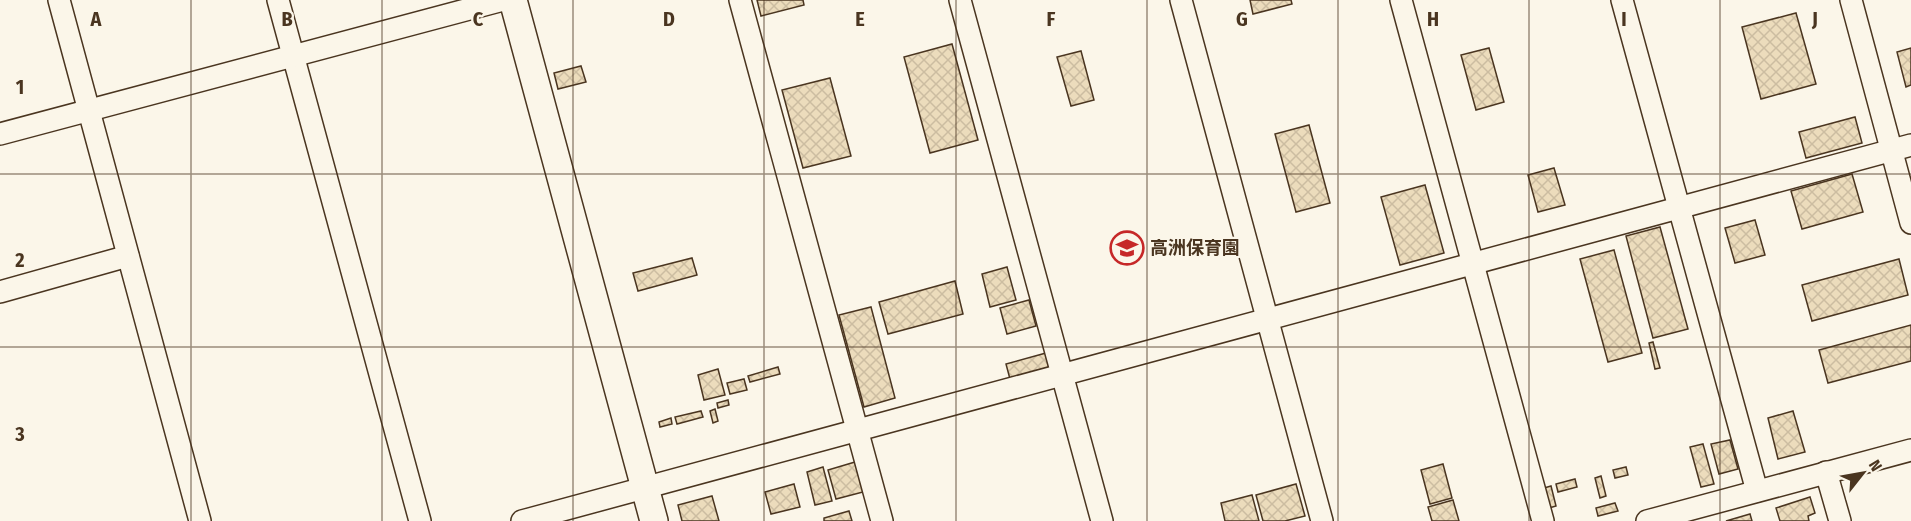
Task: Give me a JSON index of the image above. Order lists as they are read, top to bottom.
{
  "places": {
    "school or university": ["高洲保育園"]
  },
  "north": "top right",
  "grid": {
    "columns": [
      "A",
      "B",
      "C",
      "D",
      "E",
      "F",
      "G",
      "H",
      "I",
      "J"
    ],
    "rows": ["1", "2", "3"]
  }
}
